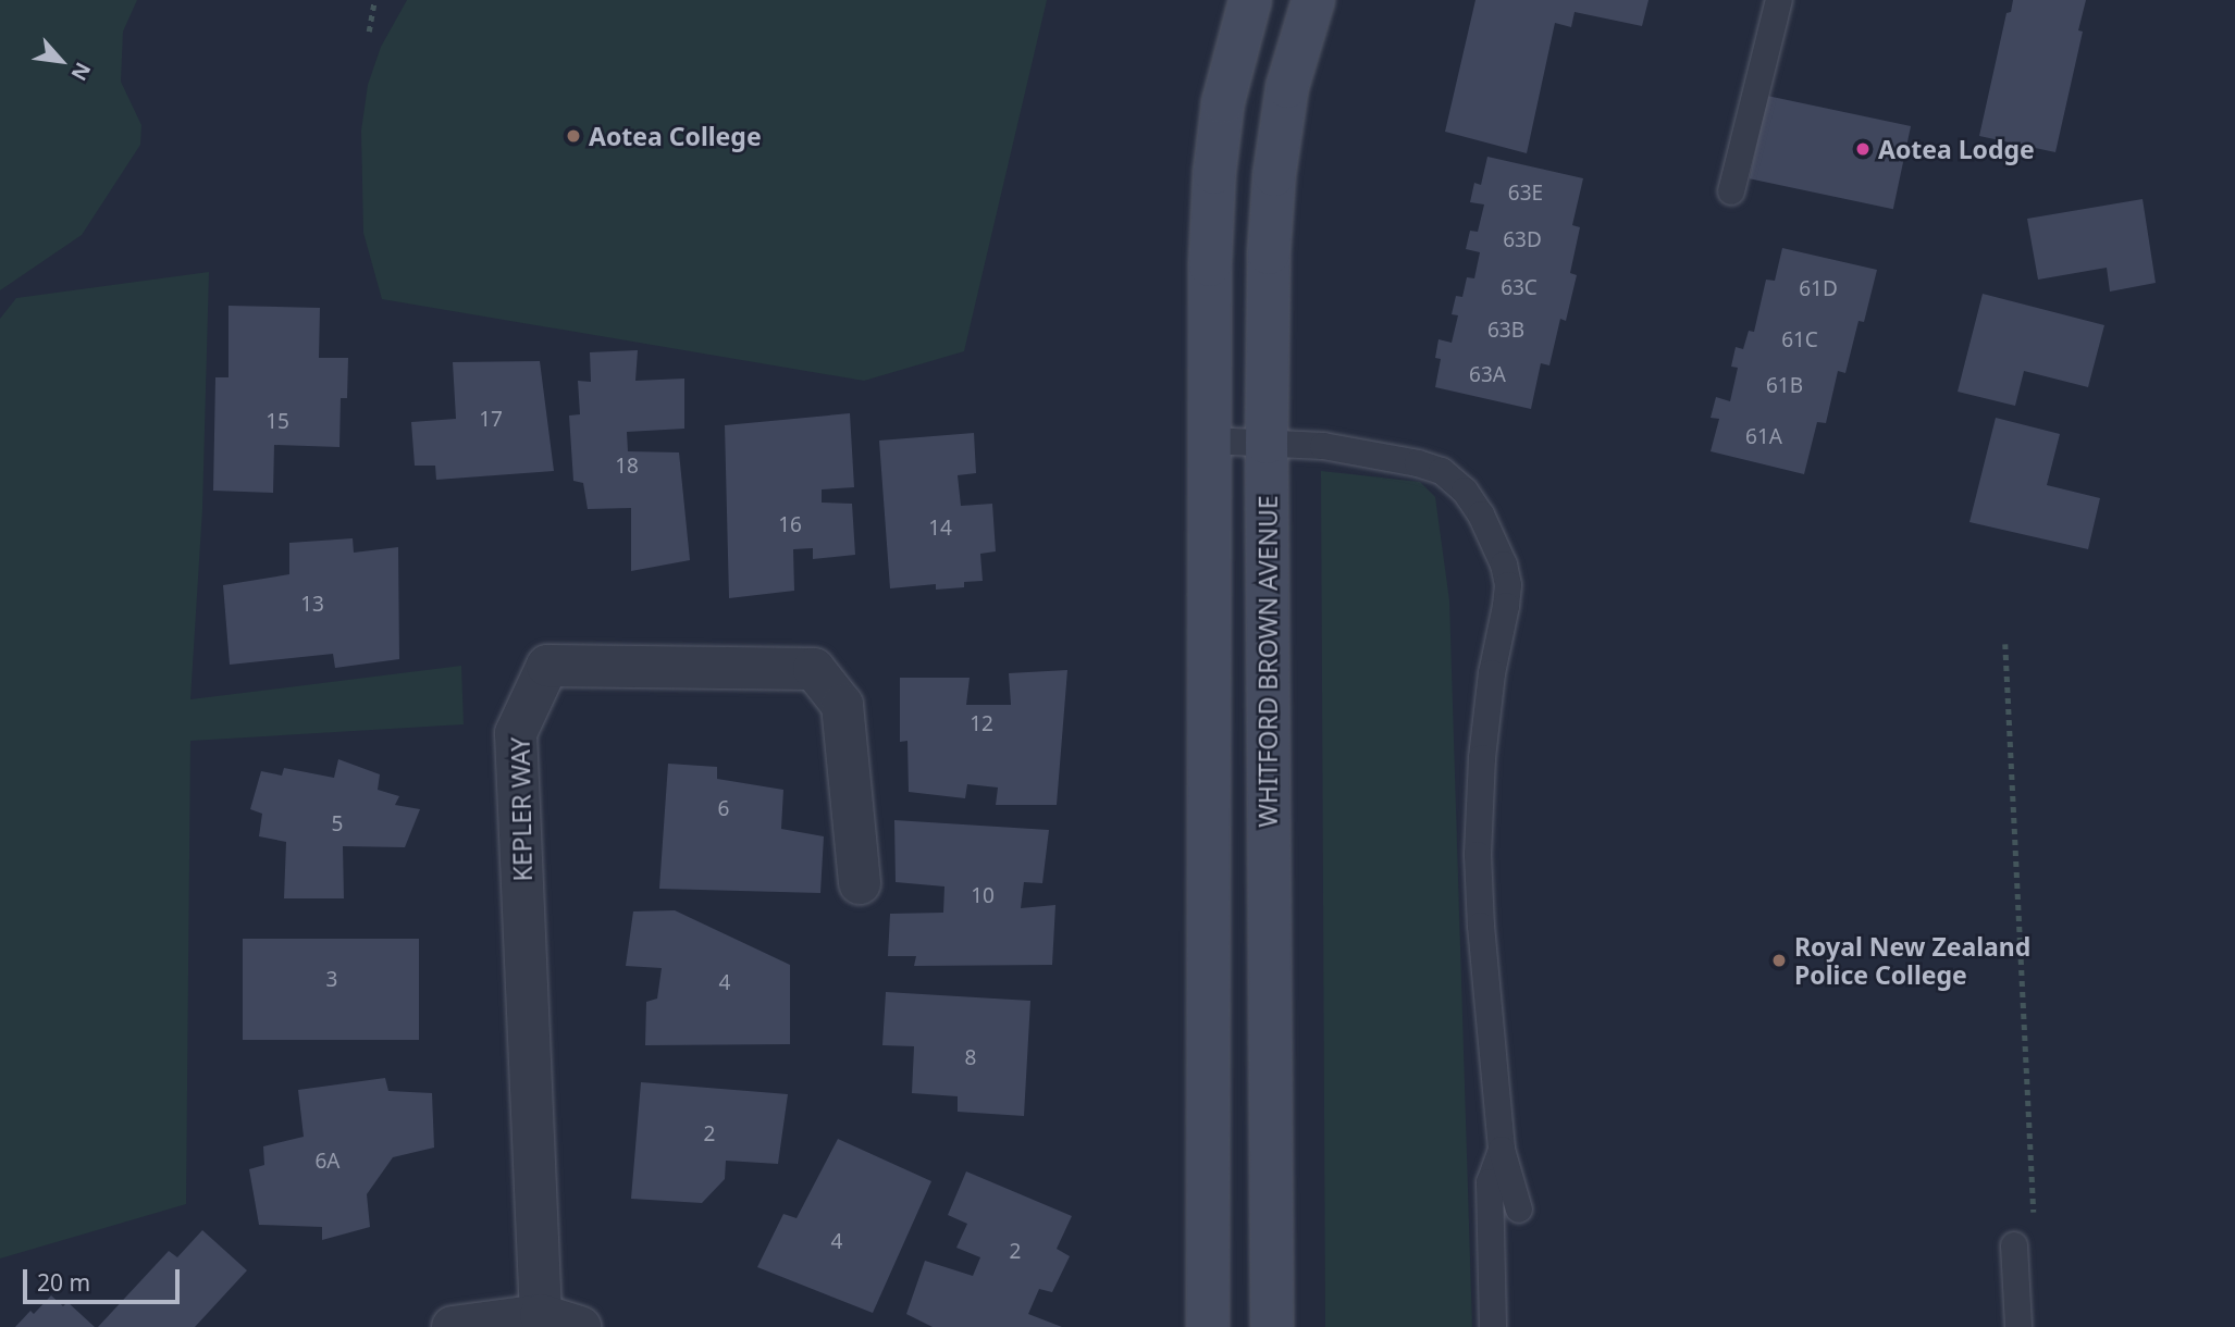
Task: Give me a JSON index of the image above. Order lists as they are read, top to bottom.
{
  "streets": {
    "main road": ["WHITFORD BROWN AVENUE"],
    "street": ["KEPLER WAY"]
  },
  "places": ["Aotea College", "Aotea Lodge", "Royal New Zealand Police College"],
  "house_numbers": [
    "63E",
    "63D",
    "63C",
    "61D",
    "63B",
    "61C",
    "63A",
    "61B",
    "17",
    "15",
    "61A",
    "18",
    "16",
    "14",
    "13",
    "12",
    "6",
    "5",
    "10",
    "3",
    "4",
    "8",
    "2",
    "6A",
    "4",
    "2"
  ],
  "scale_bar": "20 m",
  "north": "bottom right"
}
